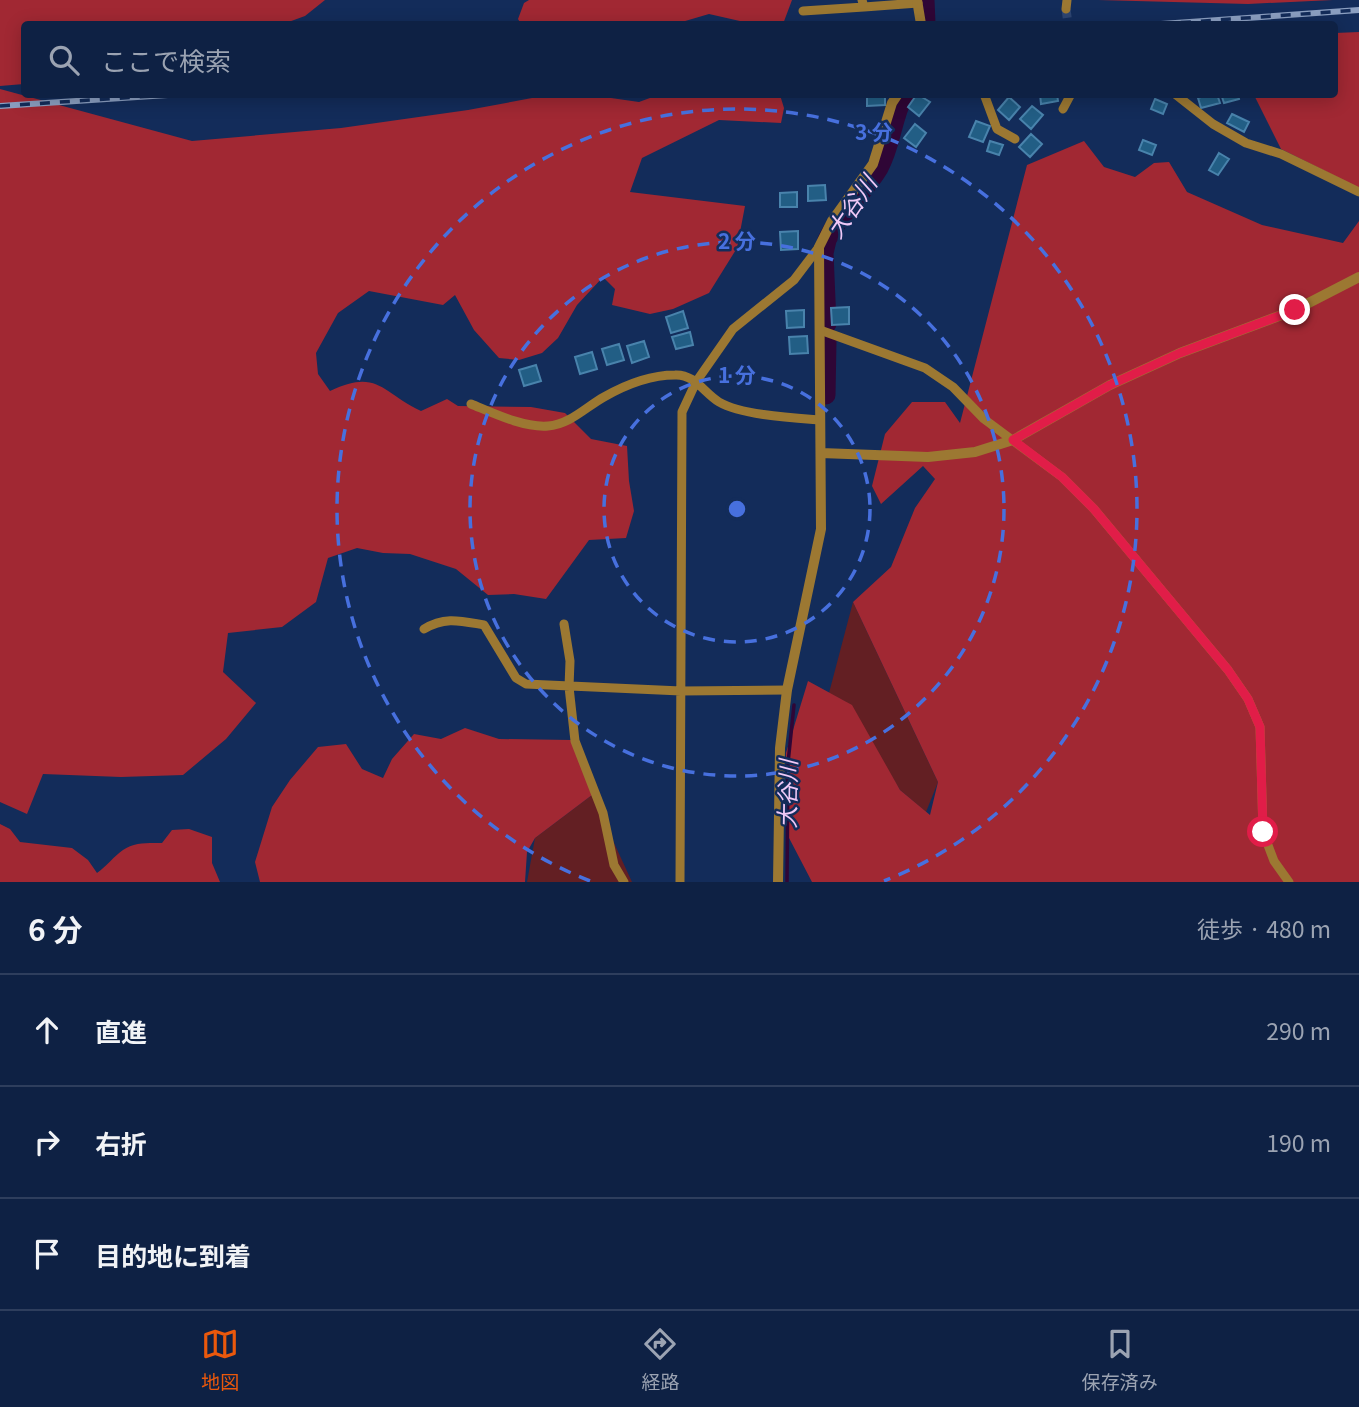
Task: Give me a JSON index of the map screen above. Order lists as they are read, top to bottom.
{
  "water": ["大谷川"],
  "page": {
    "search": "ここで検索",
    "heading": ["6 分", "徒歩 · 480 m"],
    "list": [
      ["直進", "290 m"],
      ["右折", "190 m"],
      "目的地に到着"
    ],
    "nav": ["地図", "経路", "保存済み"]
  },
  "rings": ["3 分", "2 分", "1 分"]
}
